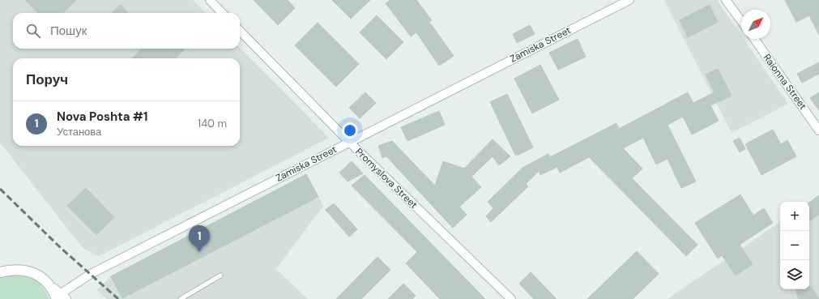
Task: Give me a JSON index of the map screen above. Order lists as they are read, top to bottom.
{
  "streets": {
    "street": ["Zamiska Street", "Raionna Street", "Promyslova Street"]
  },
  "crossings": [
    ["Zamiska Street", "Promyslova Street"]
  ],
  "north": "top right",
  "page": {
    "search": "Пошук",
    "heading": "Поруч",
    "list": [
      {
        "mark": "1",
        "name": "Nova Poshta #1",
        "note": "Установа",
        "value": "140 m"
      }
    ],
    "map_buttons": ["+", "−"],
    "pins": "1"
  }
}
